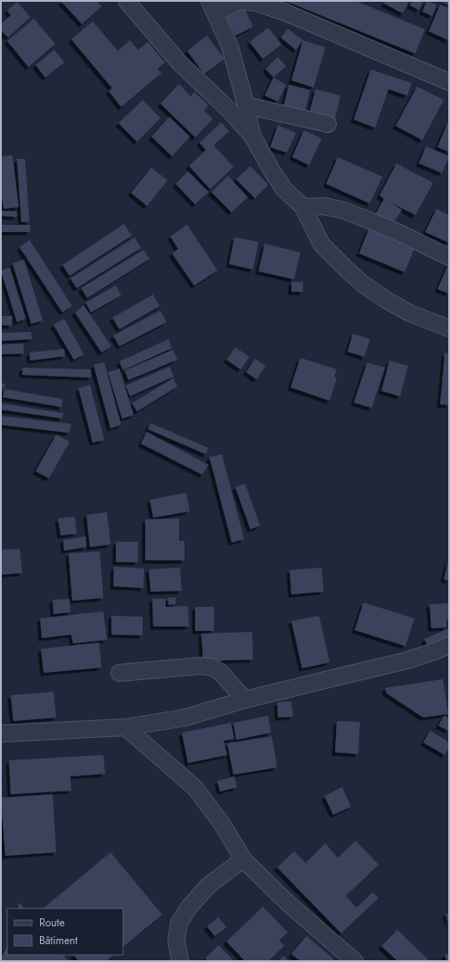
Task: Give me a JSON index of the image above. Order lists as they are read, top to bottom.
{
  "legend": ["Route", "Bâtiment"]
}
